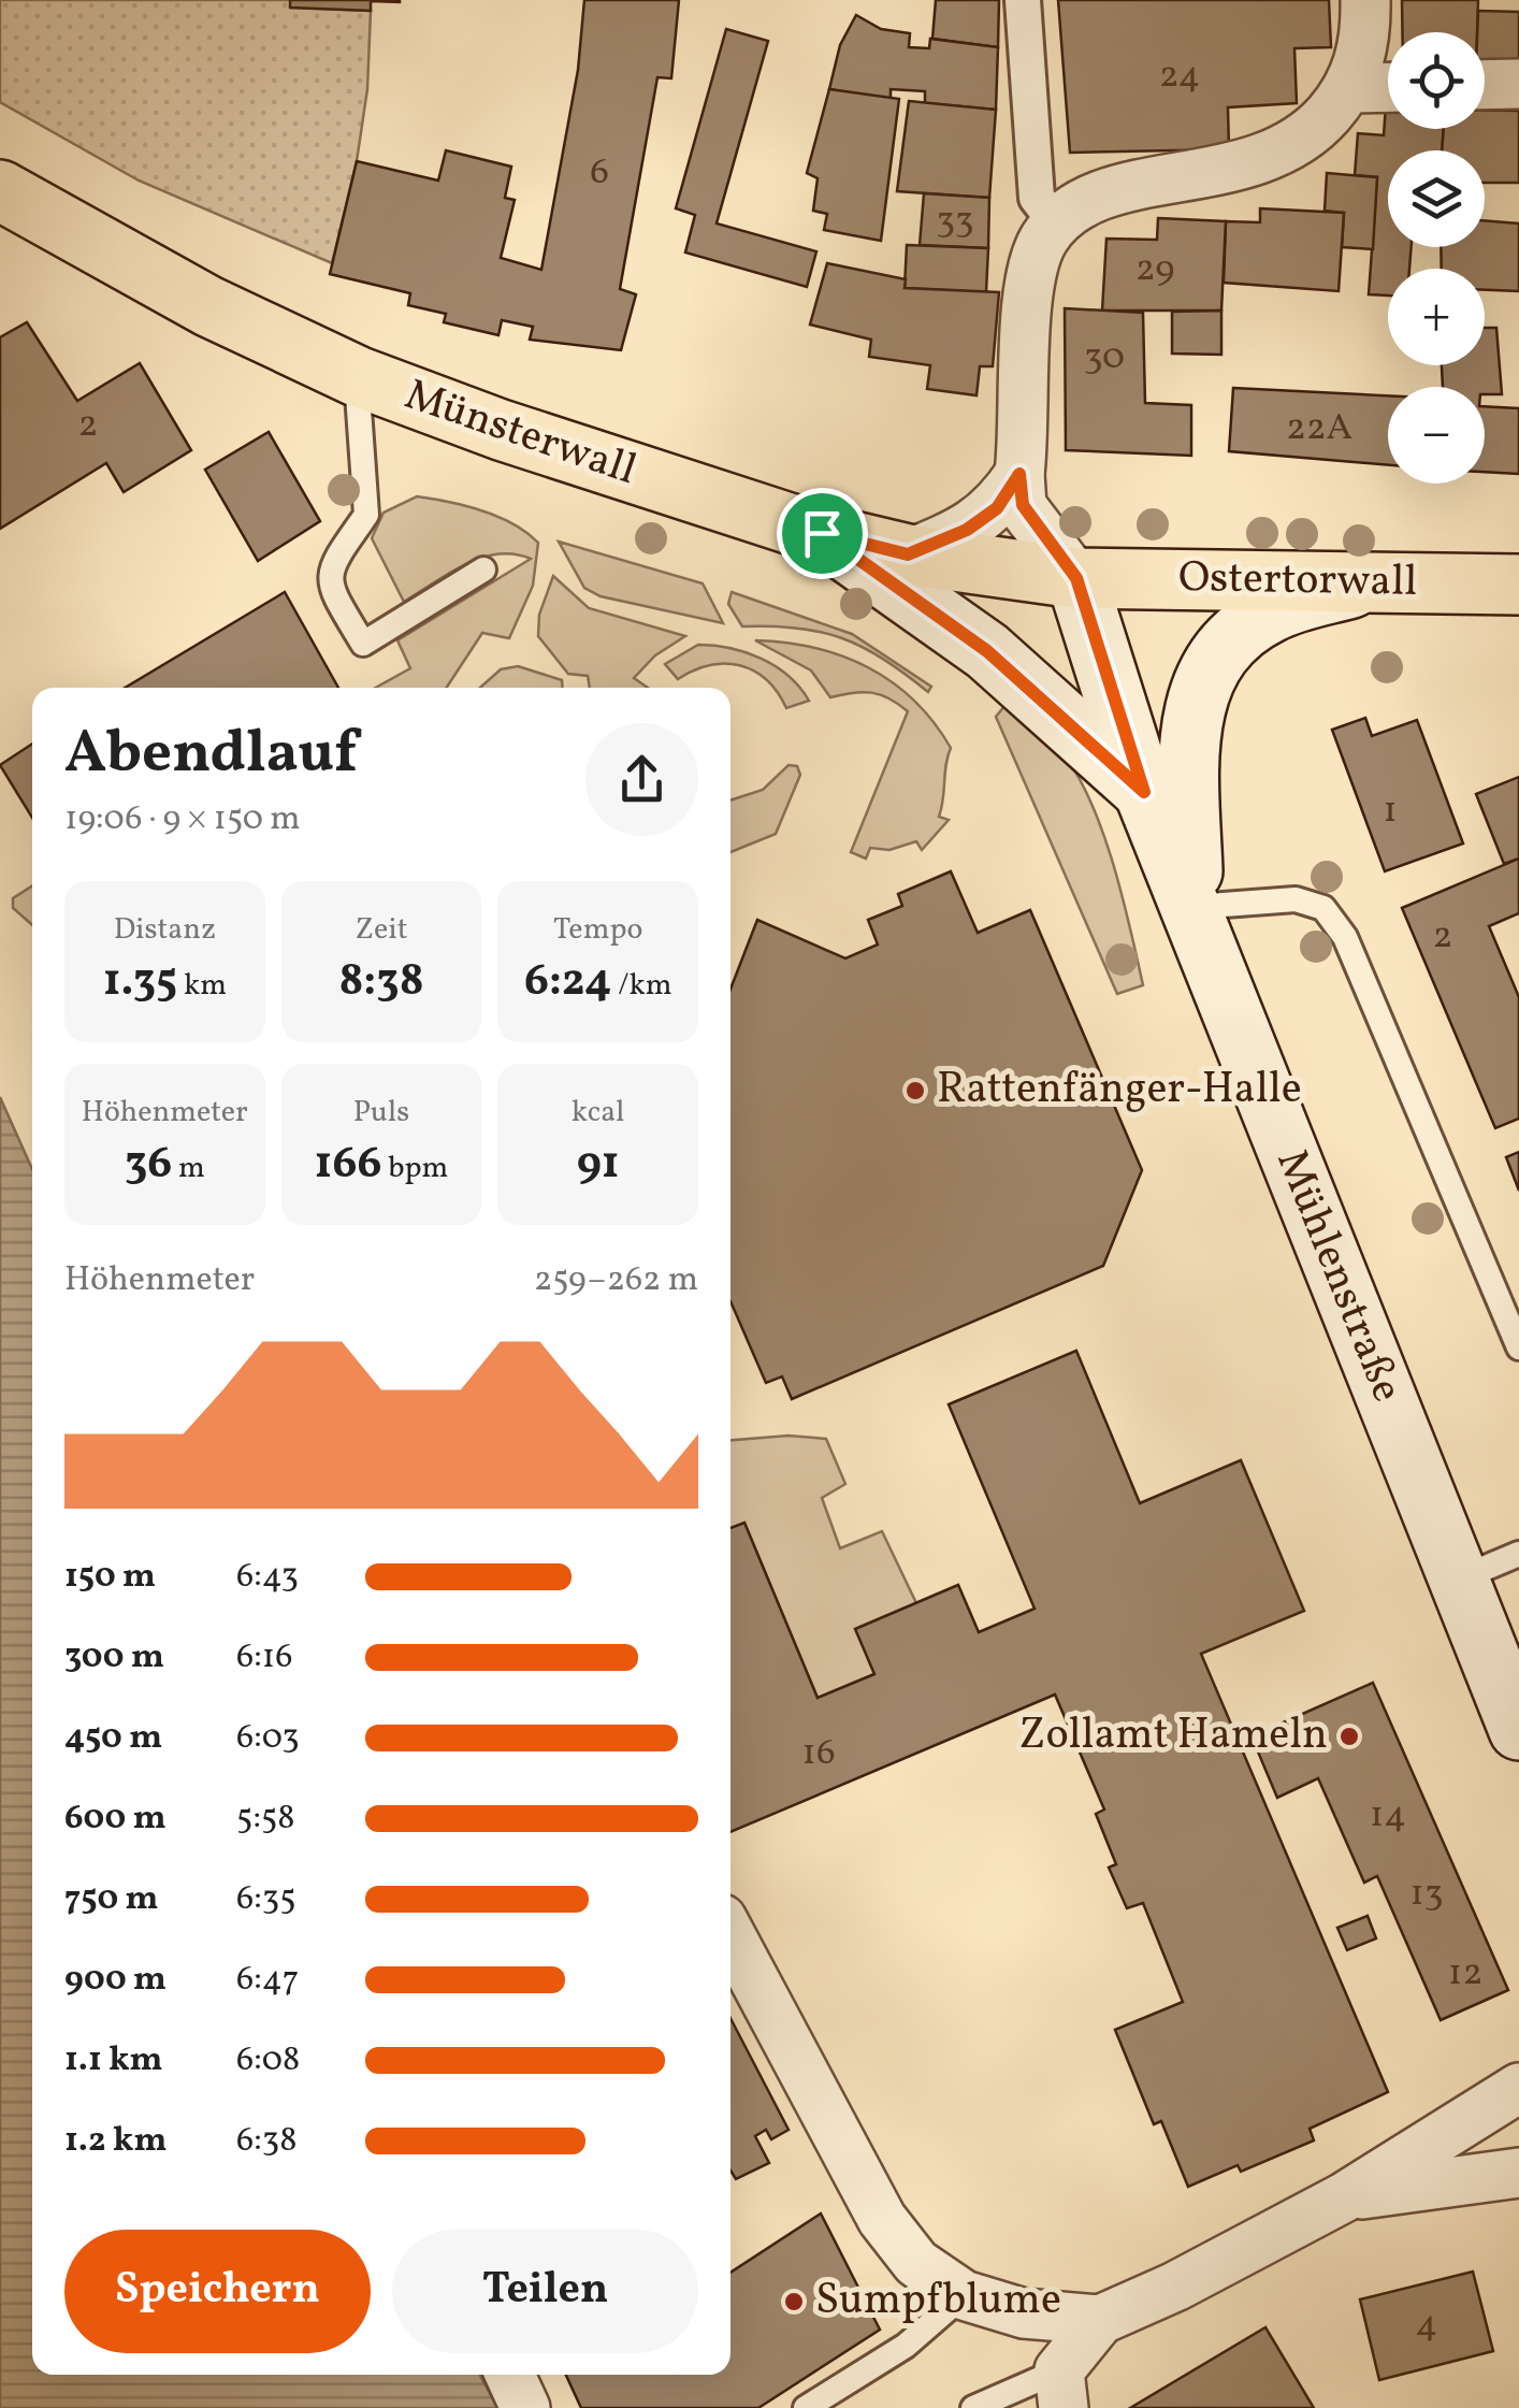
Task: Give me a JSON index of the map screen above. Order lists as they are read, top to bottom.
{
  "streets": {
    "main road": ["Münsterwall", "Ostertorwall", "Mühlenstraße"]
  },
  "crossings": [
    ["Münsterwall", "Ostertorwall"],
    ["Münsterwall", "Mühlenstraße"],
    ["Ostertorwall", "Mühlenstraße"]
  ],
  "places": ["Rattenfänger-Halle", "Zollamt Hameln", "Sumpfblume"],
  "house_numbers": [
    "24",
    "6",
    "33",
    "29",
    "30",
    "2",
    "22A",
    "1",
    "2",
    "16",
    "14",
    "13",
    "12",
    "4"
  ],
  "page": {
    "map_buttons": ["+", "−"],
    "heading": ["Abendlauf", "19:06 · 9 × 150 m"],
    "stats": [
      ["Distanz", "1.35 km"],
      ["Zeit", "8:38"],
      ["Tempo", "6:24 /km"],
      ["Höhenmeter", "36 m"],
      ["Puls", "166 bpm"],
      ["kcal", "91"]
    ],
    "chart": ["Höhenmeter", "259–262 m"],
    "list": [
      {
        "name": "150 m",
        "note": "6:43"
      },
      {
        "name": "300 m",
        "note": "6:16"
      },
      {
        "name": "450 m",
        "note": "6:03"
      },
      {
        "name": "600 m",
        "note": "5:58"
      },
      {
        "name": "750 m",
        "note": "6:35"
      },
      {
        "name": "900 m",
        "note": "6:47"
      },
      {
        "name": "1.1 km",
        "note": "6:08"
      },
      {
        "name": "1.2 km",
        "note": "6:38"
      }
    ],
    "buttons": ["Speichern", "Teilen"]
  }
}
